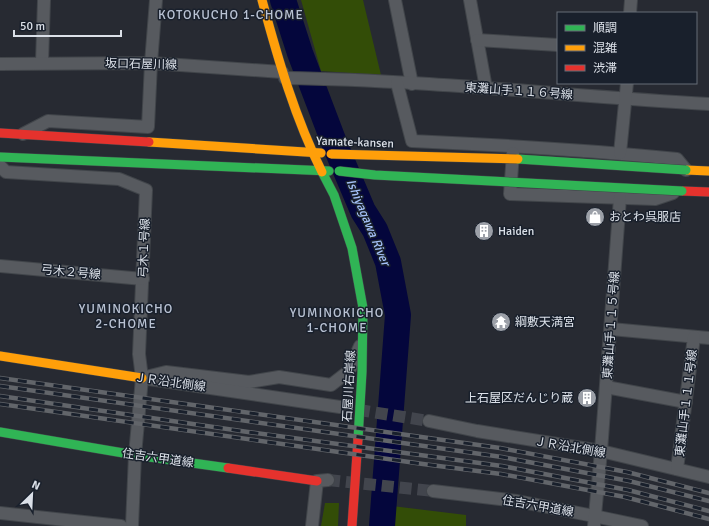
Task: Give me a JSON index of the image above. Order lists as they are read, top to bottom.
{
  "streets": {
    "street": [
      "坂口石屋川線",
      "東灘山手１１６号線",
      "Yamate-kansen",
      "弓木１号線",
      "弓木２号線",
      "東灘山手１１５号線",
      "ＪＲ沿北側線",
      "石屋川右岸線",
      "東灘山手１１１号線",
      "住吉六甲道線"
    ]
  },
  "crossings": [
    ["坂口石屋川線", "東灘山手１１６号線"],
    ["坂口石屋川線", "石屋川右岸線"],
    ["Yamate-kansen", "石屋川右岸線"],
    ["弓木１号線", "弓木２号線"],
    ["弓木１号線", "ＪＲ沿北側線"],
    ["弓木１号線", "住吉六甲道線"],
    ["東灘山手１１５号線", "ＪＲ沿北側線"],
    ["東灘山手１１５号線", "住吉六甲道線"],
    ["ＪＲ沿北側線", "東灘山手１１１号線"]
  ],
  "districts": ["KOTOKUCHO 1-CHOME", "YUMINOKICHO 2-CHOME", "YUMINOKICHO 1-CHOME"],
  "water": ["Ishiyagawa River"],
  "places": {
    "shop": ["おとわ呉服店"],
    "building": ["Haiden", "上石屋区だんじり蔵"],
    "temple": ["綱敷天満宮"]
  },
  "legend": ["順調", "混雑", "渋滞"],
  "scale_bar": "50 m",
  "north": "top right"
}
